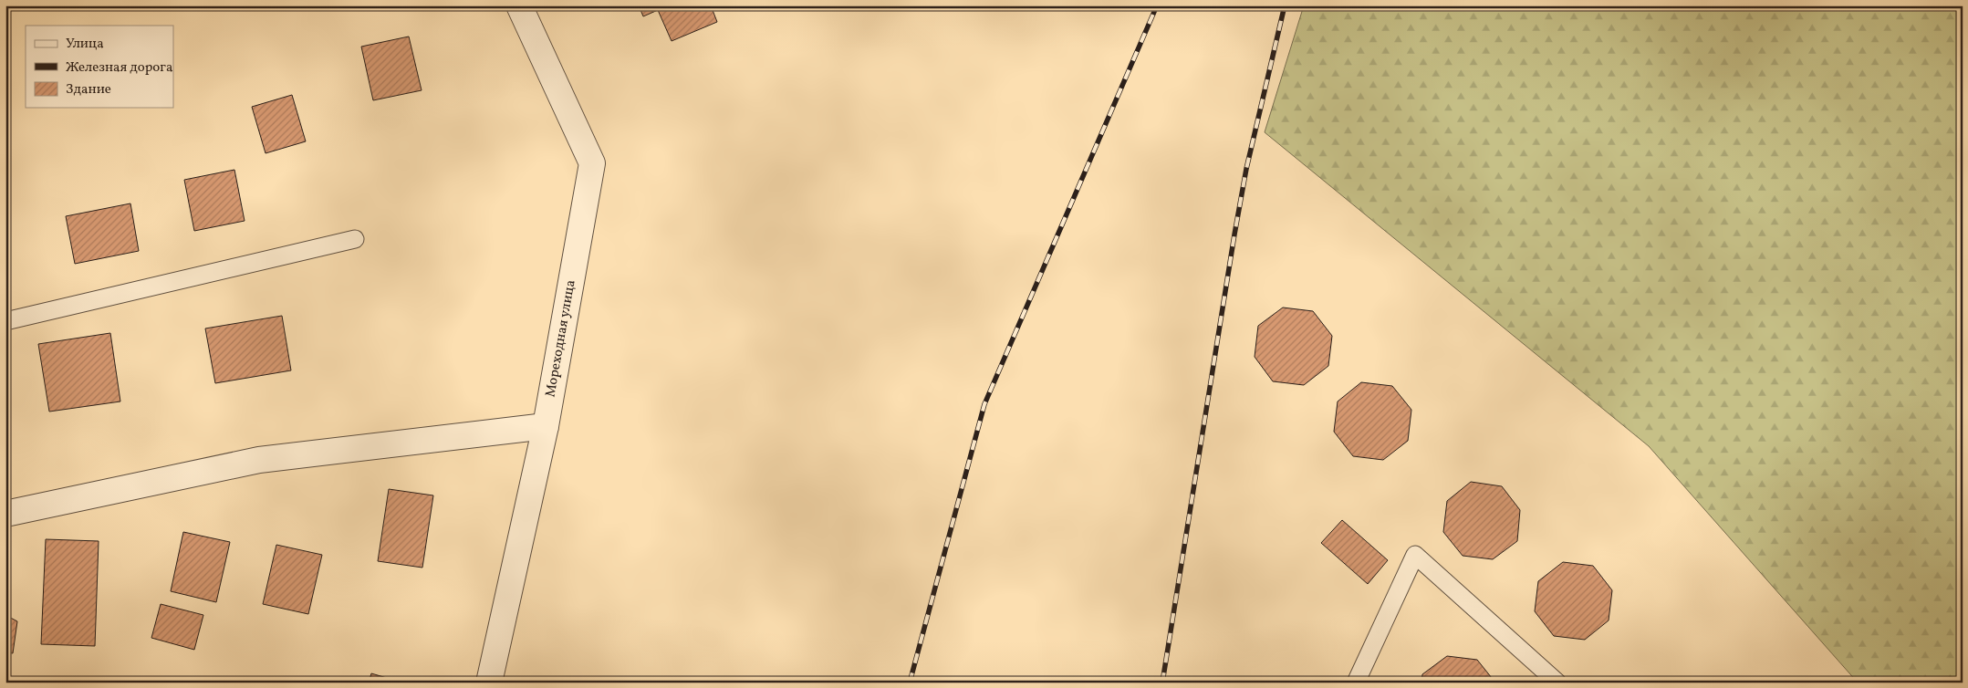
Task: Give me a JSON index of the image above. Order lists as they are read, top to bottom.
{
  "streets": {
    "street": ["Мореходная улица"]
  },
  "legend": ["Улица", "Железная дорога", "Здание"]
}
